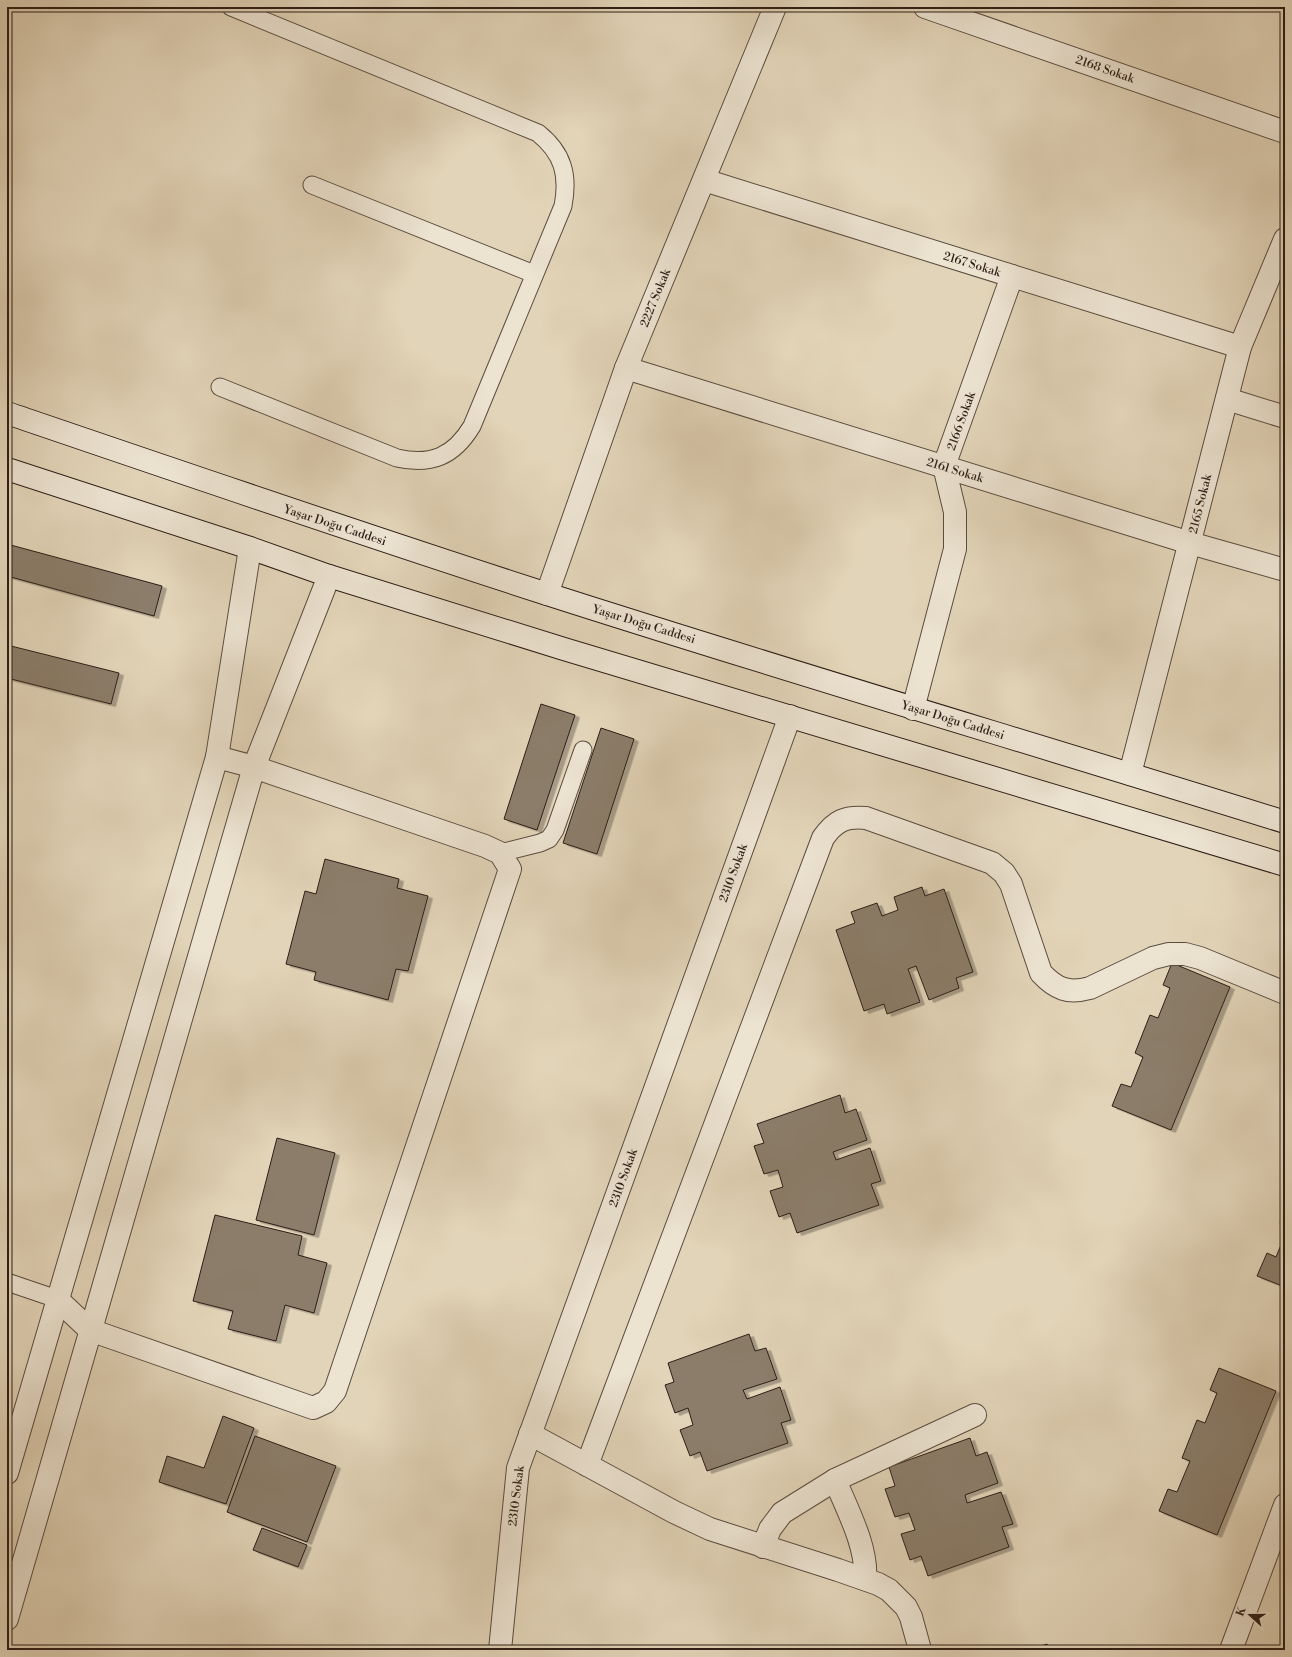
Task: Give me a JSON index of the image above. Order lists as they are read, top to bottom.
{
  "streets": {
    "street": [
      "2168 Sokak",
      "2167 Sokak",
      "2227 Sokak",
      "2166 Sokak",
      "2161 Sokak",
      "2165 Sokak",
      "Yaşar Doğu Caddesi",
      "2310 Sokak"
    ]
  },
  "crossings": [
    ["2167 Sokak", "2227 Sokak"],
    ["2167 Sokak", "2166 Sokak"],
    ["2167 Sokak", "2165 Sokak"],
    ["2227 Sokak", "2161 Sokak"],
    ["2227 Sokak", "Yaşar Doğu Caddesi"],
    ["2166 Sokak", "2161 Sokak"],
    ["2166 Sokak", "Yaşar Doğu Caddesi"],
    ["2161 Sokak", "2165 Sokak"],
    ["2165 Sokak", "Yaşar Doğu Caddesi"]
  ],
  "north": "left"
}
